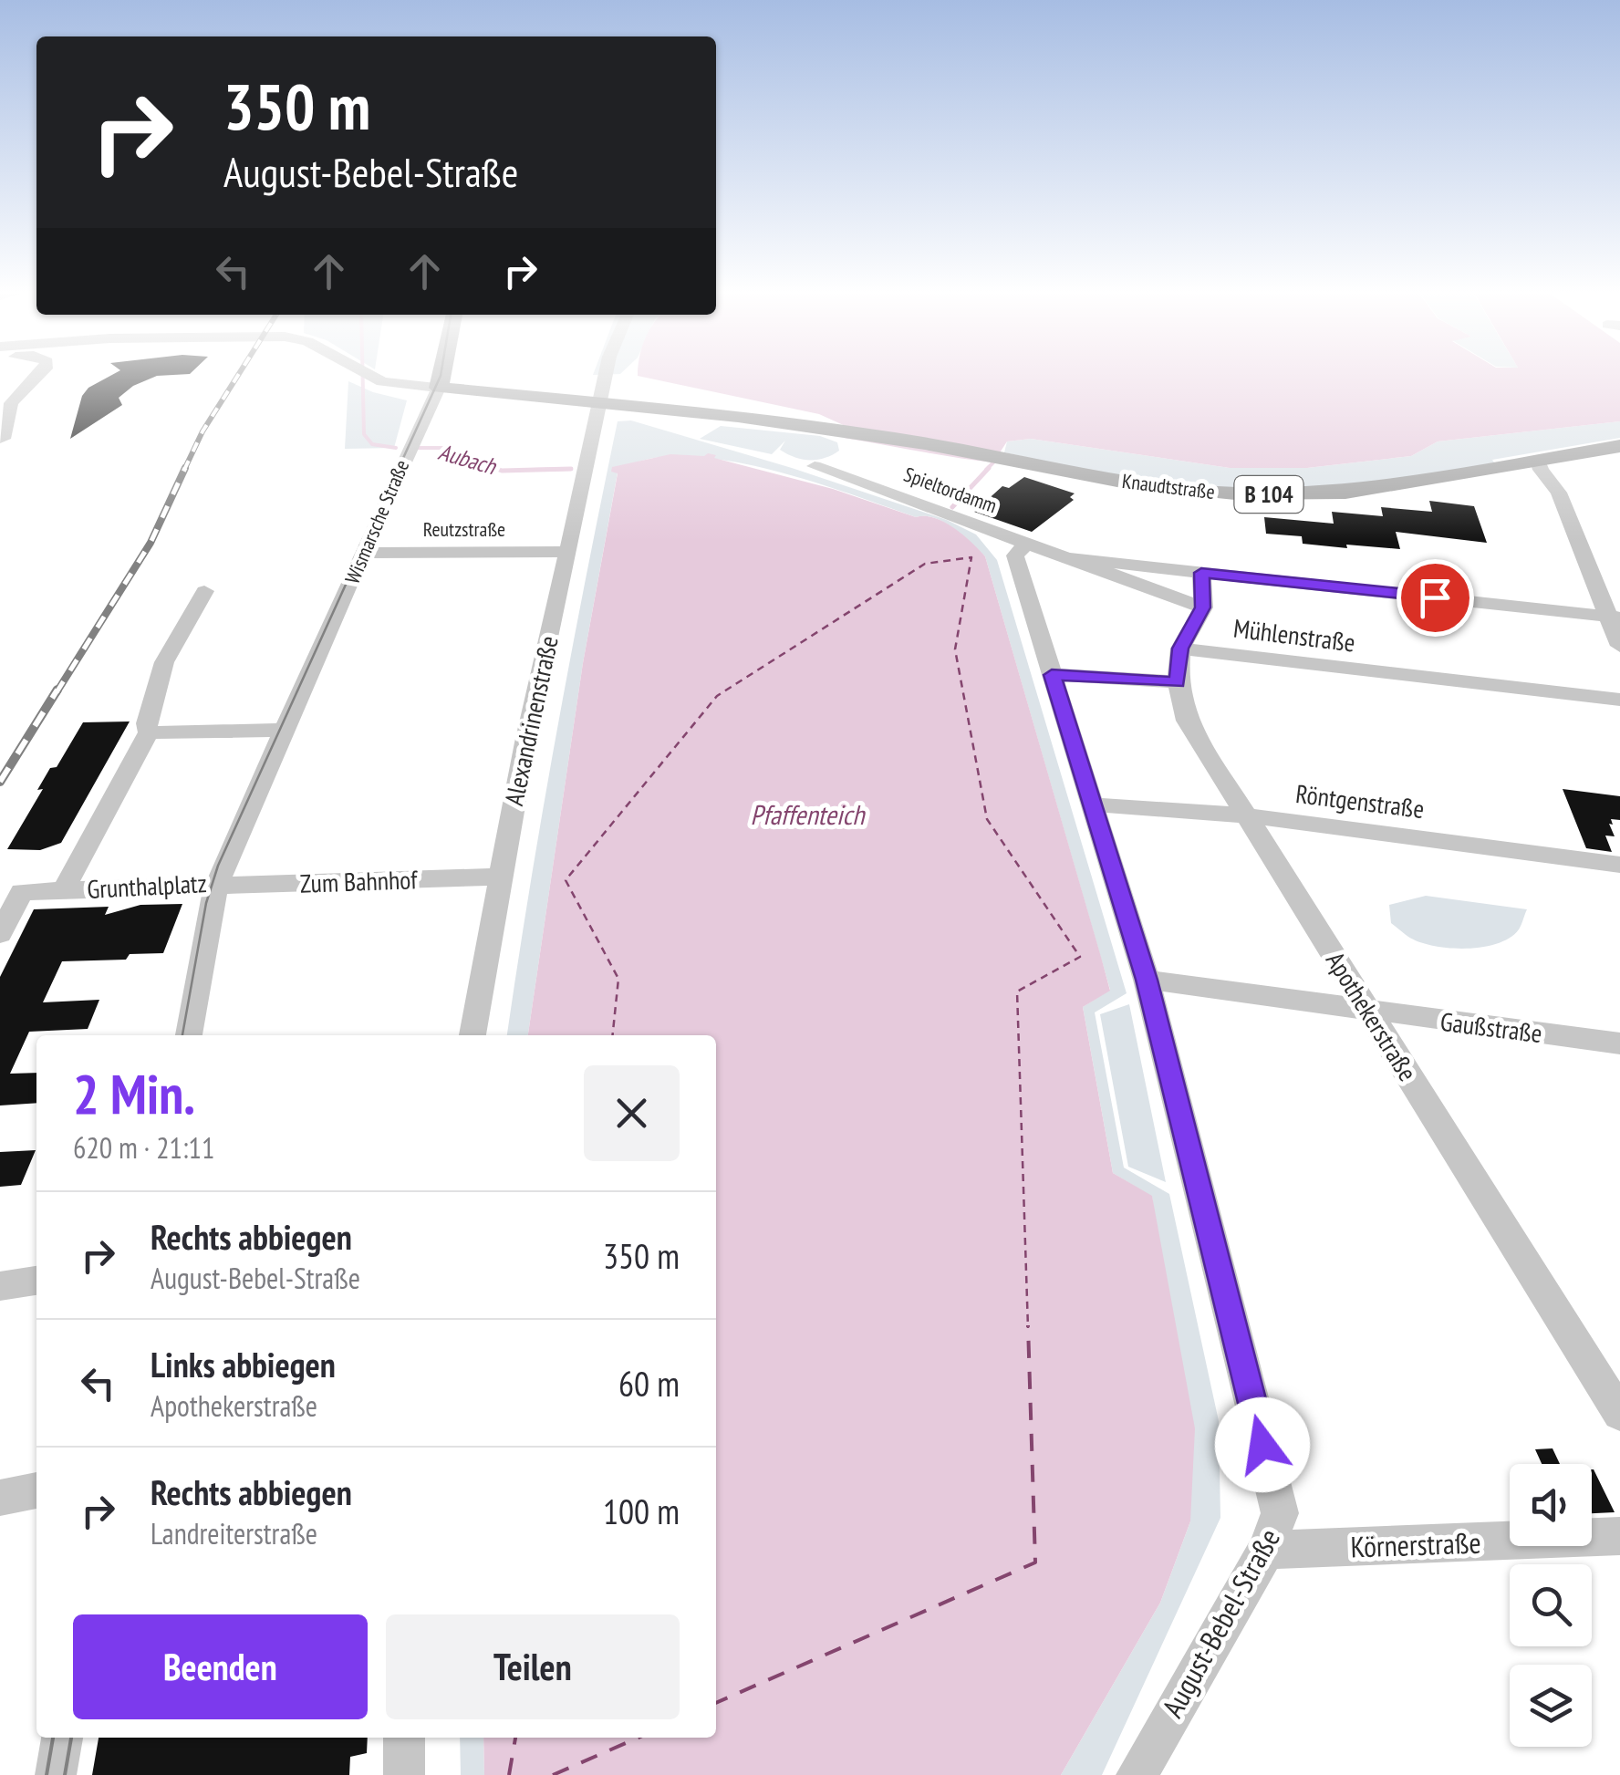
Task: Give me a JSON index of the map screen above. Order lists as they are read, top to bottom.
{
  "streets": {
    "main road": ["Knaudtstraße", "B 104", "Wismarsche Straße"],
    "street": [
      "Spieltordamm",
      "Reutzstraße",
      "Mühlenstraße",
      "Alexandrinenstraße",
      "Röntgenstraße",
      "Zum Bahnhof",
      "Grunthalplatz",
      "Apothekerstraße",
      "Gaußstraße",
      "Körnerstraße",
      "August-Bebel-Straße"
    ]
  },
  "crossings": [
    ["Knaudtstraße", "B 104"],
    ["Knaudtstraße", "Alexandrinenstraße"],
    ["Spieltordamm", "August-Bebel-Straße"],
    ["B 104", "Wismarsche Straße"],
    ["B 104", "Alexandrinenstraße"],
    ["Wismarsche Straße", "Reutzstraße"],
    ["Wismarsche Straße", "Grunthalplatz"],
    ["Reutzstraße", "Alexandrinenstraße"],
    ["Mühlenstraße", "Apothekerstraße"],
    ["Alexandrinenstraße", "Zum Bahnhof"],
    ["Röntgenstraße", "Apothekerstraße"],
    ["Röntgenstraße", "August-Bebel-Straße"],
    ["Zum Bahnhof", "Grunthalplatz"],
    ["Apothekerstraße", "Gaußstraße"],
    ["Gaußstraße", "August-Bebel-Straße"],
    ["Körnerstraße", "August-Bebel-Straße"]
  ],
  "water": ["Aubach", "Pfaffenteich"],
  "page": {
    "turn": ["350 m", "August-Bebel-Straße"],
    "heading": ["2 Min.", "620 m · 21:11"],
    "list": [
      {
        "name": "Rechts abbiegen",
        "note": "August-Bebel-Straße",
        "value": "350 m"
      },
      {
        "name": "Links abbiegen",
        "note": "Apothekerstraße",
        "value": "60 m"
      },
      {
        "name": "Rechts abbiegen",
        "note": "Landreiterstraße",
        "value": "100 m"
      }
    ],
    "buttons": ["Beenden", "Teilen"]
  }
}
